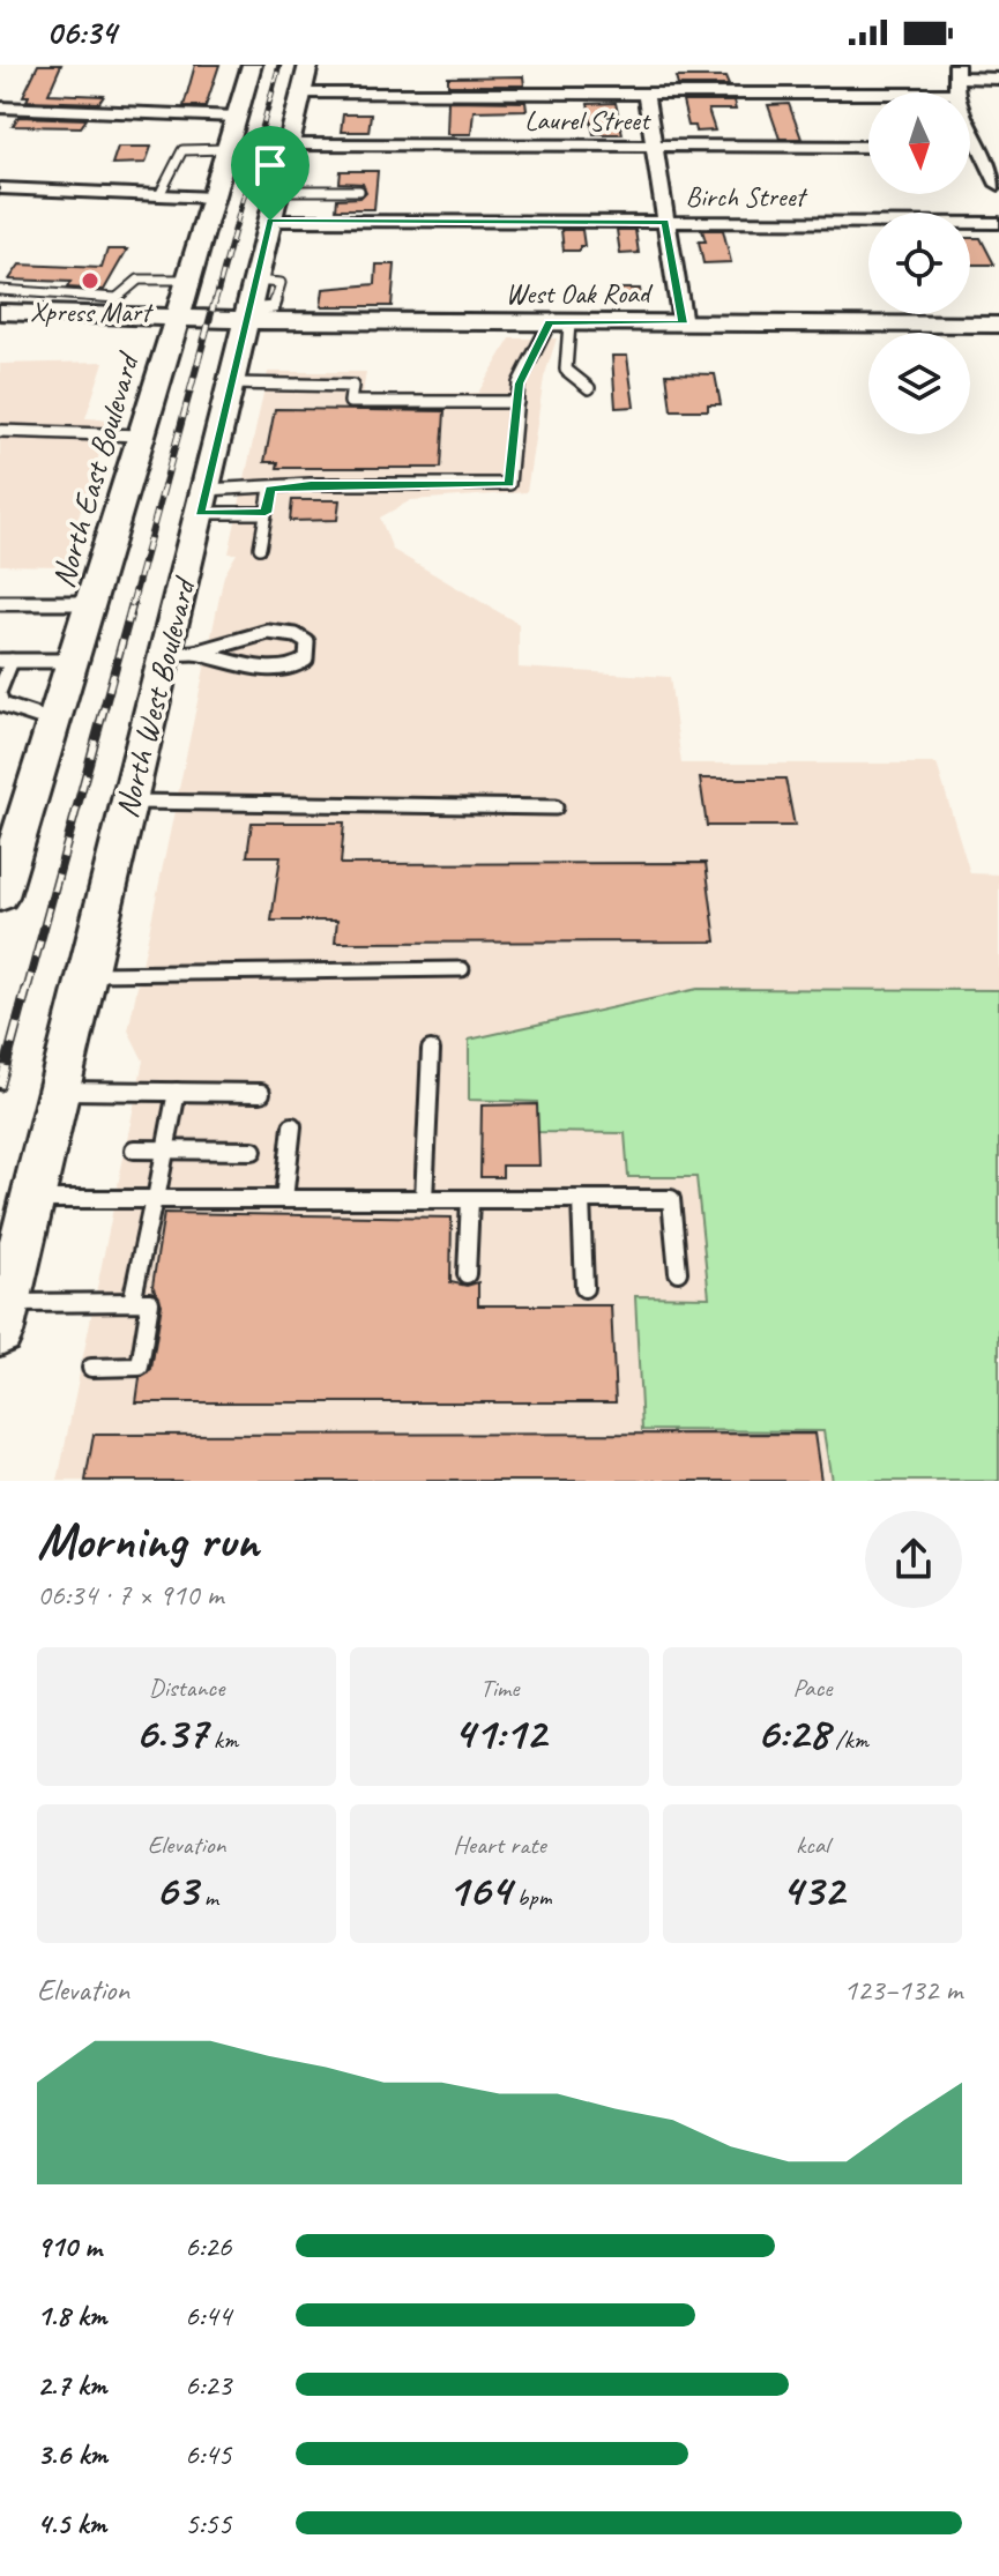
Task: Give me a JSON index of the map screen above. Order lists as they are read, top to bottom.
{
  "streets": {
    "main road": ["West Oak Road", "North East Boulevard", "North West Boulevard"],
    "street": ["Laurel Street", "Birch Street"]
  },
  "crossings": [
    ["Laurel Street", "North West Boulevard"],
    ["Birch Street", "North West Boulevard"],
    ["West Oak Road", "North East Boulevard"],
    ["West Oak Road", "North West Boulevard"]
  ],
  "places": ["Xpress Mart"],
  "north": "bottom",
  "page": {
    "status": "06:34",
    "heading": ["Morning run", "06:34 · 7 × 910 m"],
    "stats": [
      ["Distance", "6.37 km"],
      ["Time", "41:12"],
      ["Pace", "6:28 /km"],
      ["Elevation", "63 m"],
      ["Heart rate", "164 bpm"],
      ["kcal", "432"]
    ],
    "chart": ["Elevation", "123–132 m"],
    "list": [
      {
        "name": "910 m",
        "note": "6:26"
      },
      {
        "name": "1.8 km",
        "note": "6:44"
      },
      {
        "name": "2.7 km",
        "note": "6:23"
      },
      {
        "name": "3.6 km",
        "note": "6:45"
      },
      {
        "name": "4.5 km",
        "note": "5:55"
      }
    ]
  }
}
